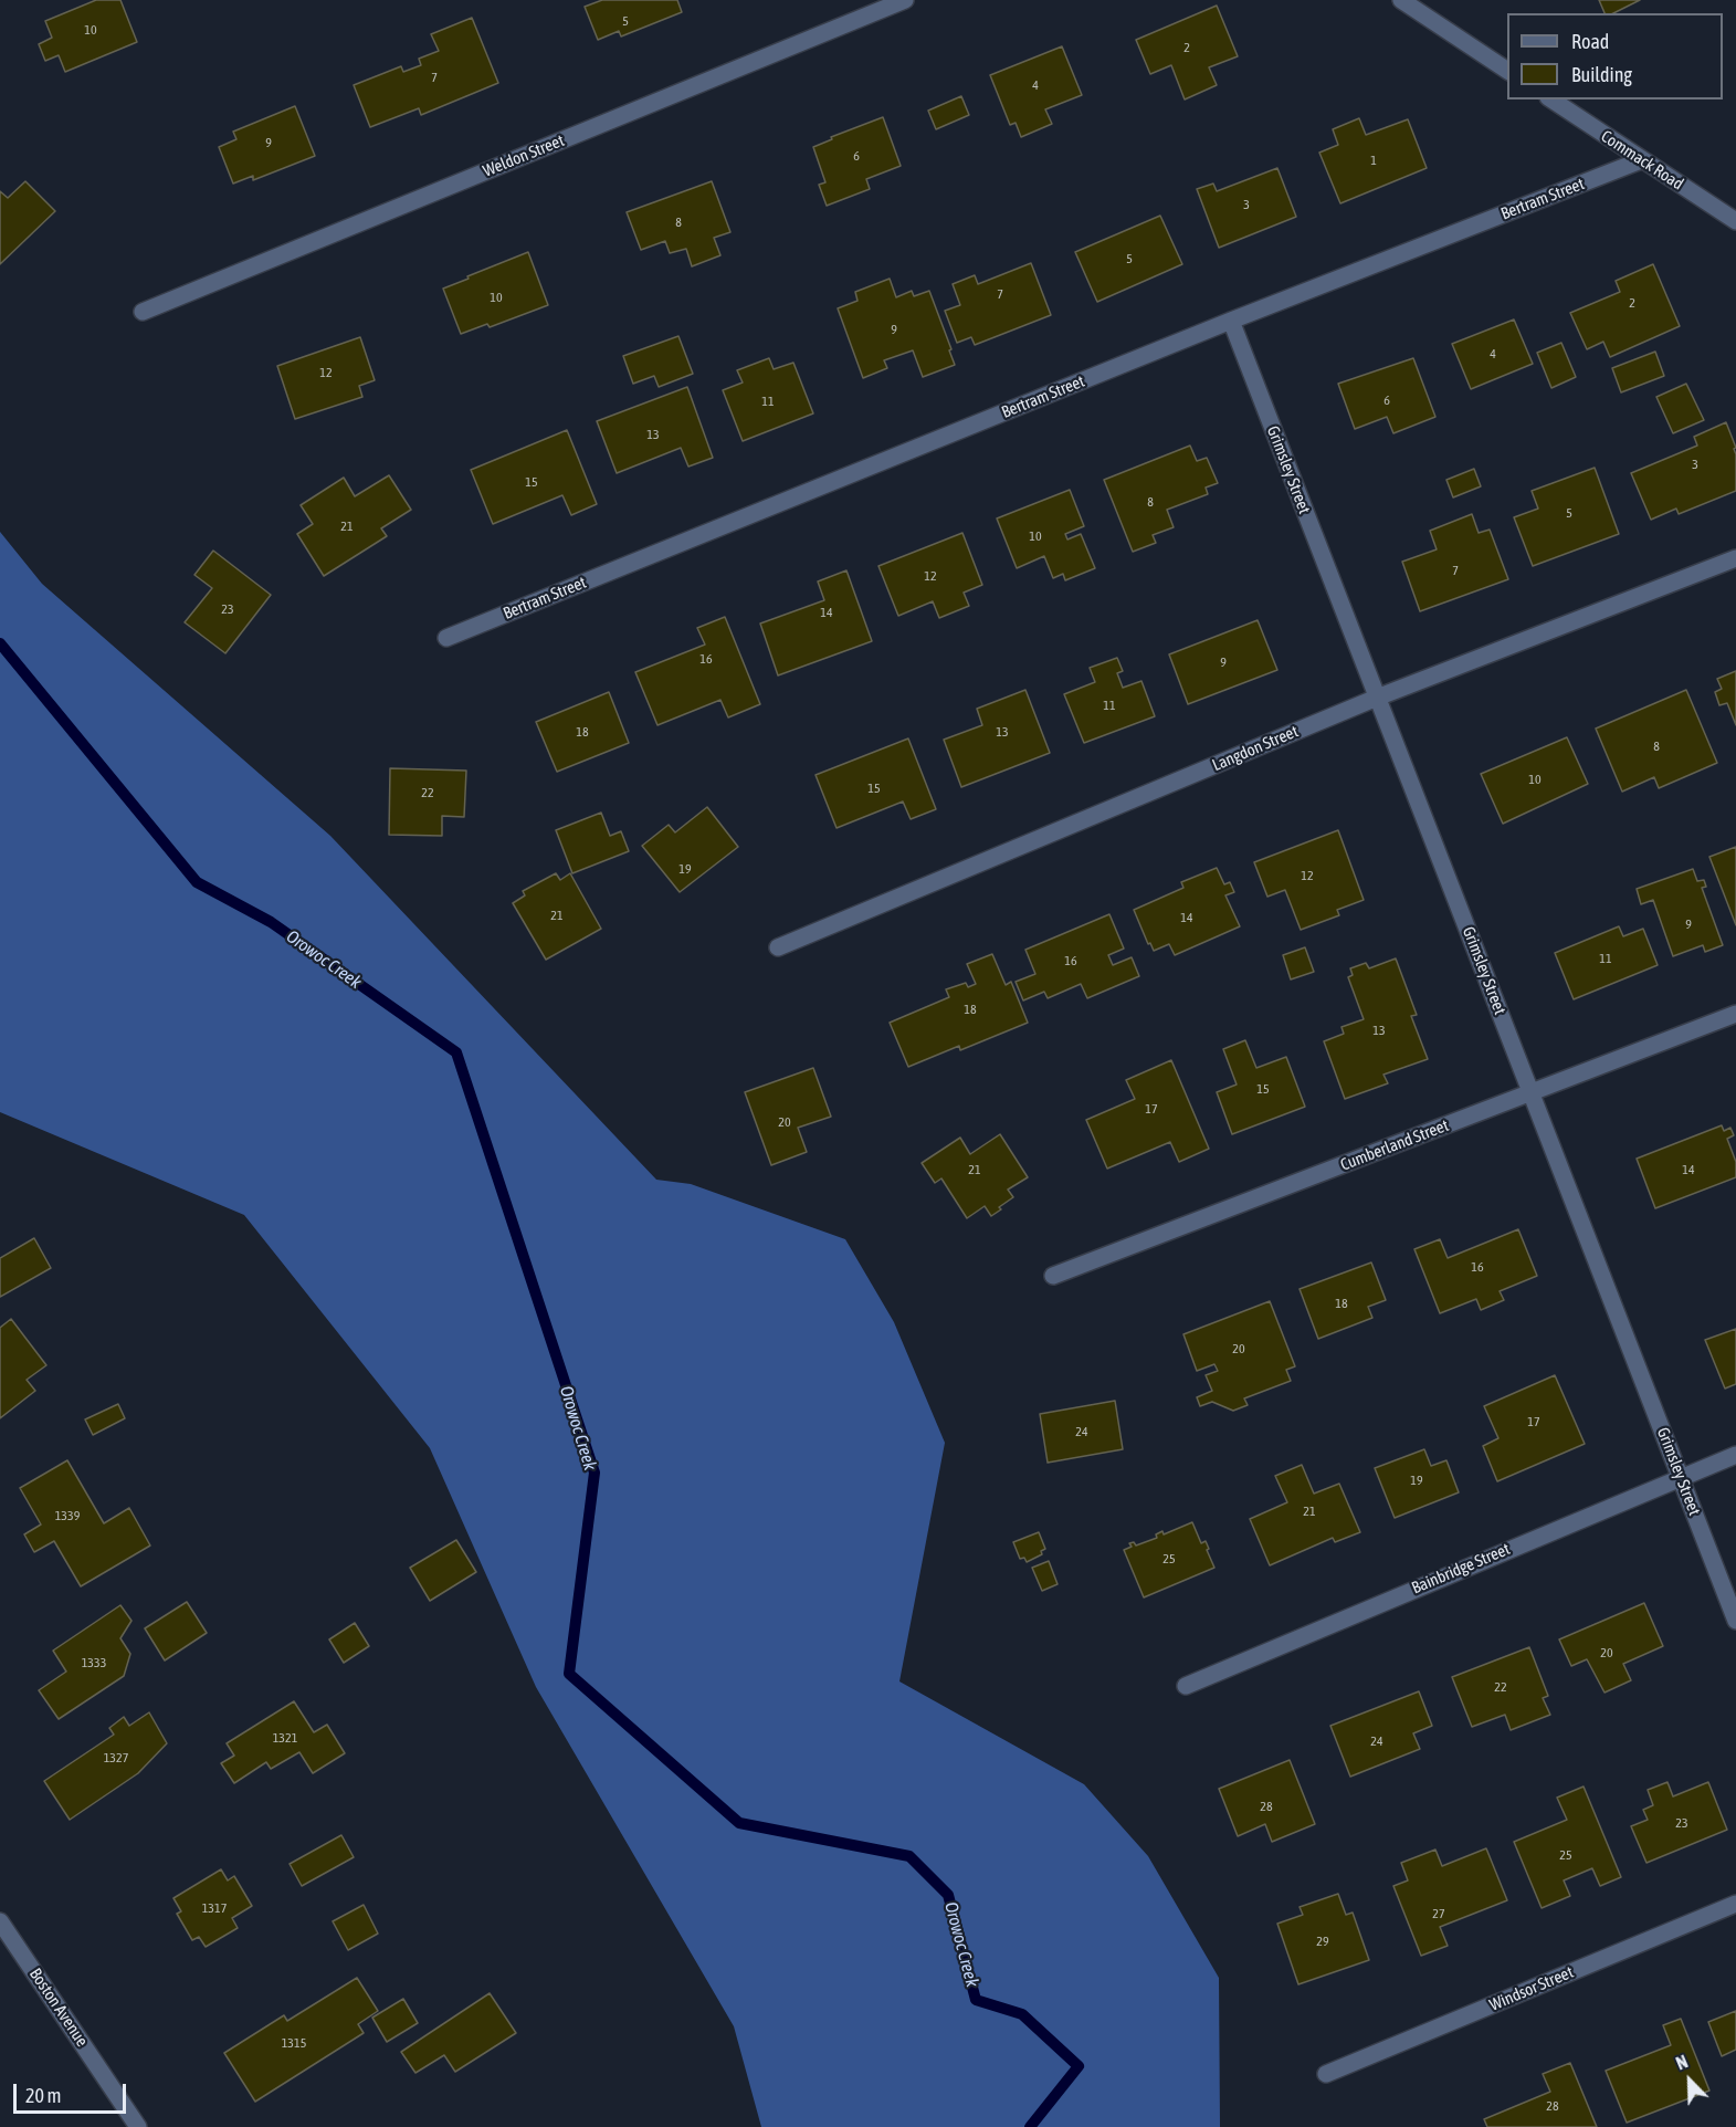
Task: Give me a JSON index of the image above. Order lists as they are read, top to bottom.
{
  "streets": {
    "street": [
      "Weldon Street",
      "Commack Road",
      "Bertram Street",
      "Grimsley Street",
      "Langdon Street",
      "Cumberland Street",
      "Bainbridge Street",
      "Windsor Street",
      "Boston Avenue"
    ]
  },
  "crossings": [
    ["Commack Road", "Bertram Street"],
    ["Bertram Street", "Grimsley Street"],
    ["Grimsley Street", "Langdon Street"],
    ["Grimsley Street", "Cumberland Street"],
    ["Grimsley Street", "Bainbridge Street"]
  ],
  "water": ["Orowoc Creek"],
  "house_numbers": [
    "5",
    "10",
    "2",
    "7",
    "4",
    "9",
    "6",
    "1",
    "3",
    "8",
    "5",
    "7",
    "10",
    "2",
    "9",
    "4",
    "12",
    "6",
    "11",
    "13",
    "3",
    "15",
    "8",
    "5",
    "21",
    "10",
    "7",
    "12",
    "23",
    "14",
    "16",
    "9",
    "11",
    "18",
    "13",
    "8",
    "10",
    "15",
    "22",
    "19",
    "12",
    "21",
    "14",
    "9",
    "11",
    "16",
    "18",
    "13",
    "15",
    "17",
    "20",
    "21",
    "14",
    "16",
    "18",
    "20",
    "17",
    "24",
    "19",
    "21",
    "1339",
    "25",
    "20",
    "1333",
    "22",
    "1321",
    "24",
    "1327",
    "28",
    "23",
    "25",
    "1317",
    "27",
    "29",
    "1315",
    "28"
  ],
  "legend": ["Road", "Building"],
  "scale_bar": "20 m",
  "north": "top left"
}
